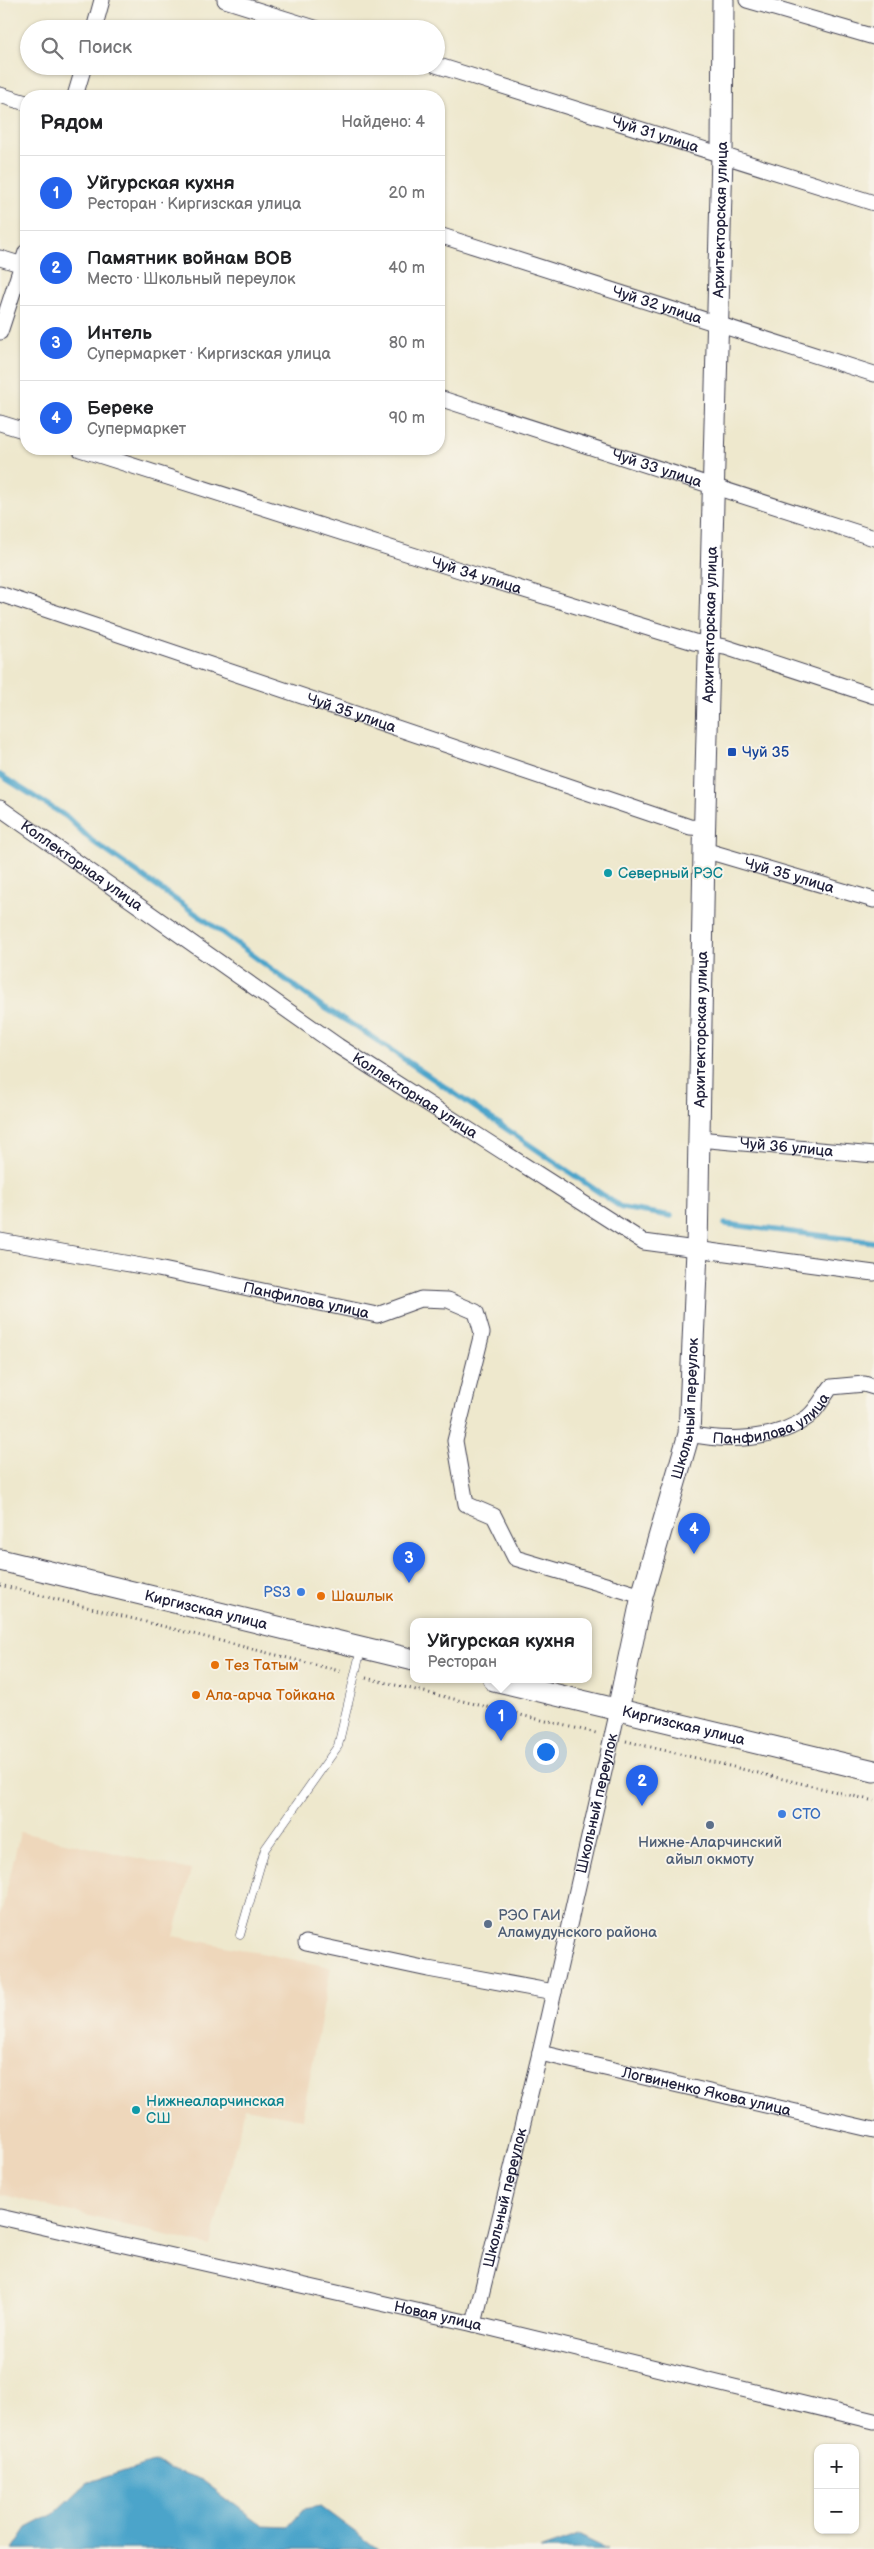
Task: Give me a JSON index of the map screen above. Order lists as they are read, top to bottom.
{
  "streets": {
    "street": [
      "Чуй 31 улица",
      "Архитекторская улица",
      "Чуй 32 улица",
      "Чуй 33 улица",
      "Чуй 34 улица",
      "Чуй 35 улица",
      "Коллекторная улица",
      "Чуй 36 улица",
      "Панфилова улица",
      "Школьный переулок",
      "Киргизская улица",
      "Логвиненко Якова улица",
      "Новая улица"
    ]
  },
  "crossings": [
    ["Чуй 31 улица", "Архитекторская улица"],
    ["Архитекторская улица", "Чуй 32 улица"],
    ["Архитекторская улица", "Чуй 33 улица"],
    ["Архитекторская улица", "Чуй 34 улица"],
    ["Архитекторская улица", "Чуй 35 улица"],
    ["Архитекторская улица", "Коллекторная улица"],
    ["Архитекторская улица", "Чуй 36 улица"],
    ["Архитекторская улица", "Школьный переулок"],
    ["Коллекторная улица", "Школьный переулок"],
    ["Панфилова улица", "Школьный переулок"],
    ["Школьный переулок", "Киргизская улица"],
    ["Школьный переулок", "Логвиненко Якова улица"],
    ["Школьный переулок", "Новая улица"]
  ],
  "places": {
    "transit": ["Чуй 35"],
    "other": [
      "Северный РЭС",
      "PS3",
      "Шашлык",
      "Тез Татым",
      "Ала-арча Тойкана",
      "СТО",
      "Нижне-Аларчинский айыл окмоту",
      "РЭО ГАИ Аламудунского района",
      "Нижнеаларчинская СШ"
    ]
  },
  "page": {
    "search": "Поиск",
    "heading": ["Рядом", "Найдено: 4"],
    "list": [
      {
        "mark": "1",
        "name": "Уйгурская кухня",
        "note": "Ресторан · Киргизская улица",
        "value": "20 m"
      },
      {
        "mark": "2",
        "name": "Памятник войнам ВОВ",
        "note": "Место · Школьный переулок",
        "value": "40 m"
      },
      {
        "mark": "3",
        "name": "Интель",
        "note": "Супермаркет · Киргизская улица",
        "value": "80 m"
      },
      {
        "mark": "4",
        "name": "Береке",
        "note": "Супермаркет",
        "value": "90 m"
      }
    ],
    "pins": [
      "4",
      "3",
      "1",
      "2"
    ],
    "popup": ["Уйгурская кухня", "Ресторан"],
    "map_buttons": ["+", "−"]
  }
}
